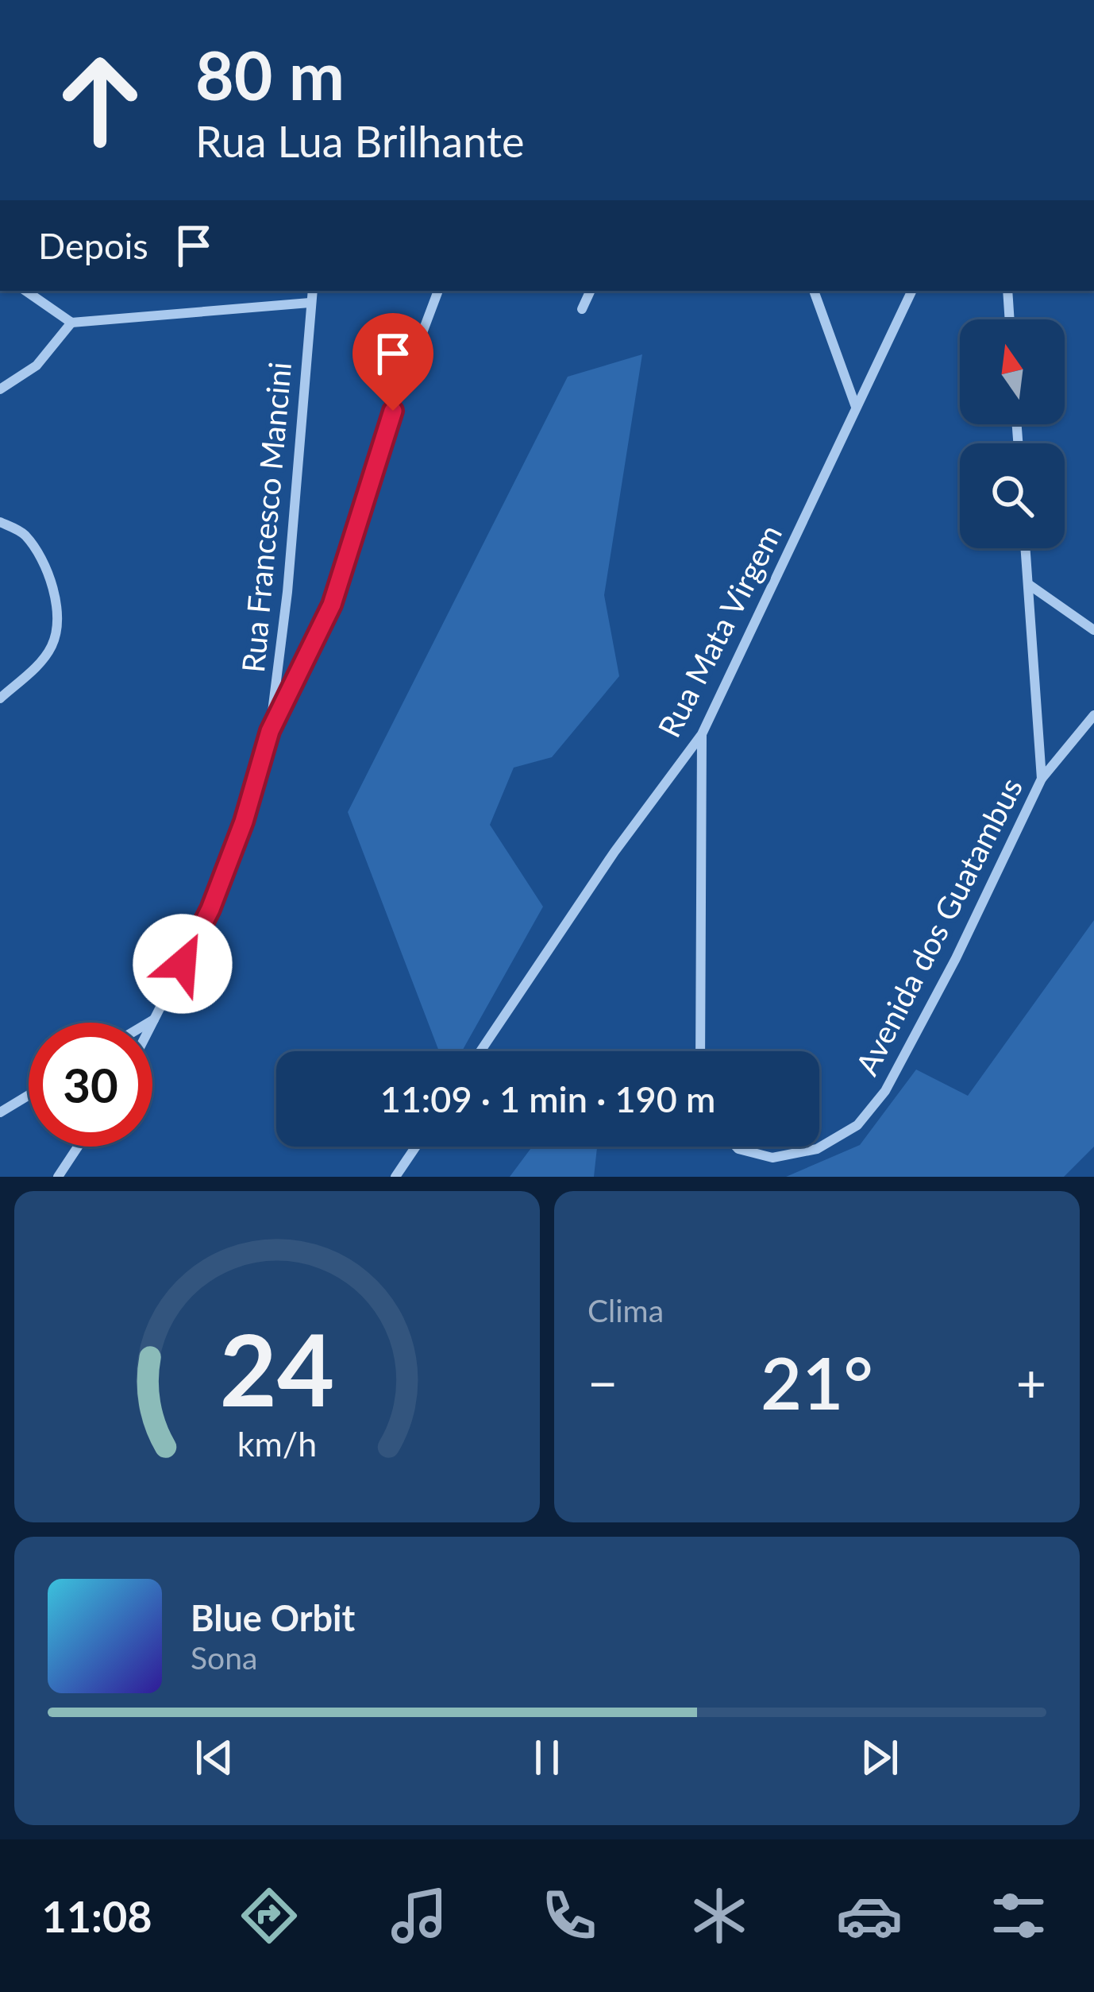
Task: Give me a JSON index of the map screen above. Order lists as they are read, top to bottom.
{
  "streets": {
    "street": ["Rua Francesco Mancini", "Rua Mata Virgem", "Avenida dos Guatambus"]
  },
  "north": "top",
  "page": {
    "turn": ["80 m", "Rua Lua Brilhante"],
    "then": "Depois",
    "limit": "30",
    "trip": "11:09 · 1 min · 190 m",
    "tile": "Clima",
    "heat": ["−", "21°", "+"],
    "song": ["Blue Orbit", "Sona"],
    "tabs": "11:08",
    "gauge": ["24", "km/h"]
  }
}
